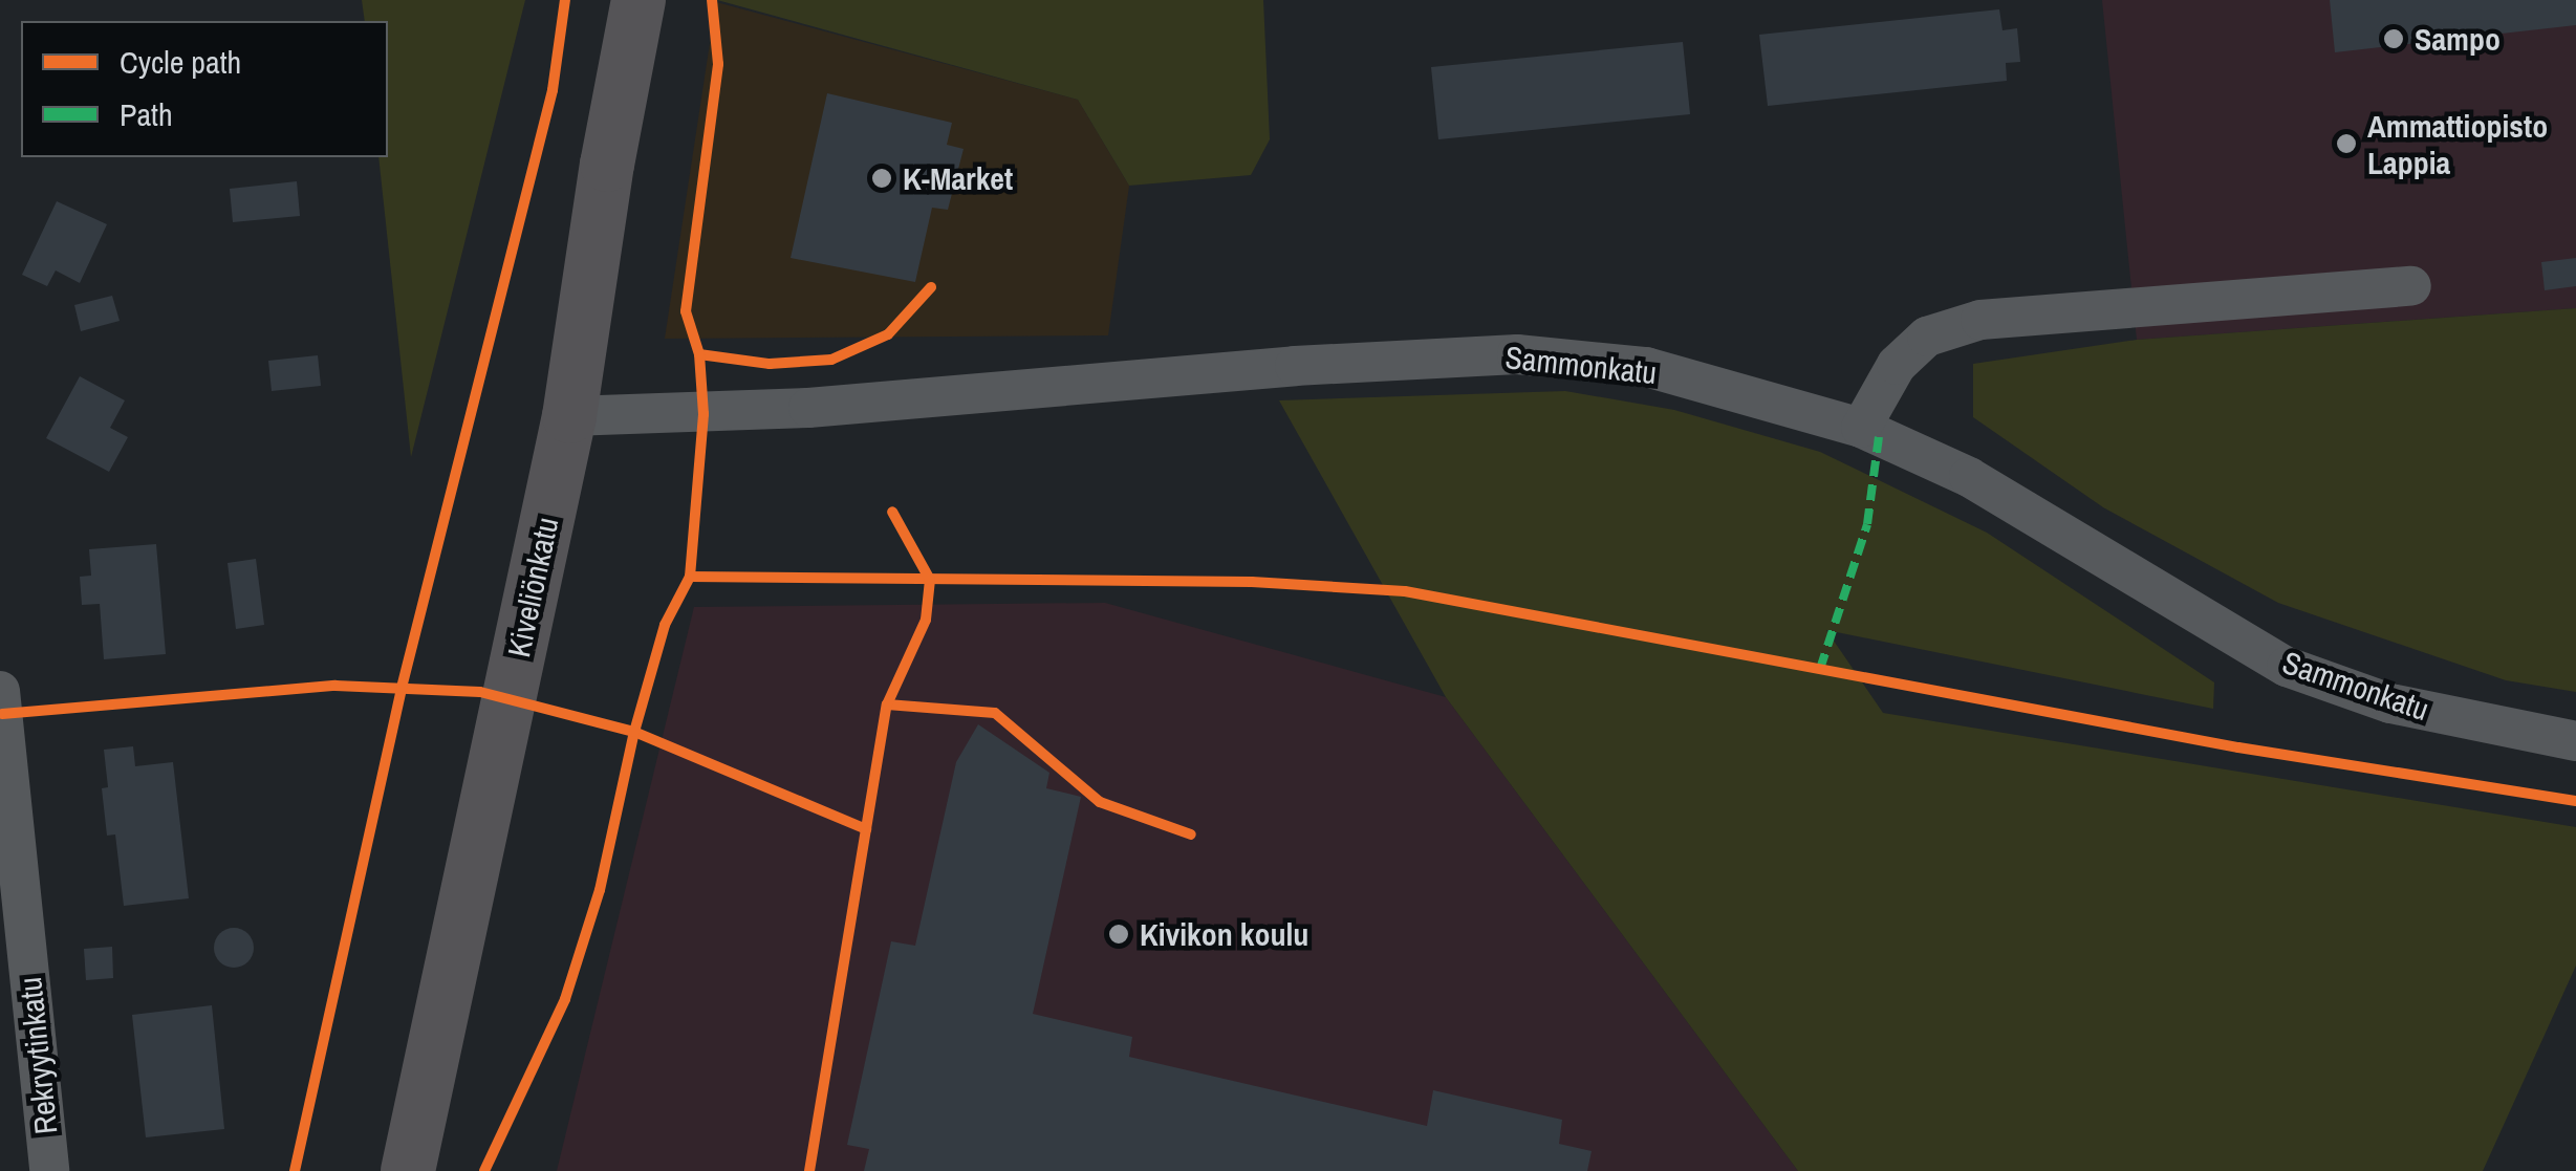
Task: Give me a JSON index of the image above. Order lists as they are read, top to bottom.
{
  "streets": {
    "main road": ["Kiveliönkatu"],
    "street": ["Sammonkatu", "Rekryytinkatu"]
  },
  "crossings": [
    ["Sammonkatu", "Kiveliönkatu"]
  ],
  "places": [
    "Sampo",
    "Ammattiopisto Lappia",
    "K-Market",
    "Kivikon koulu"
  ],
  "legend": ["Cycle path", "Path"]
}
